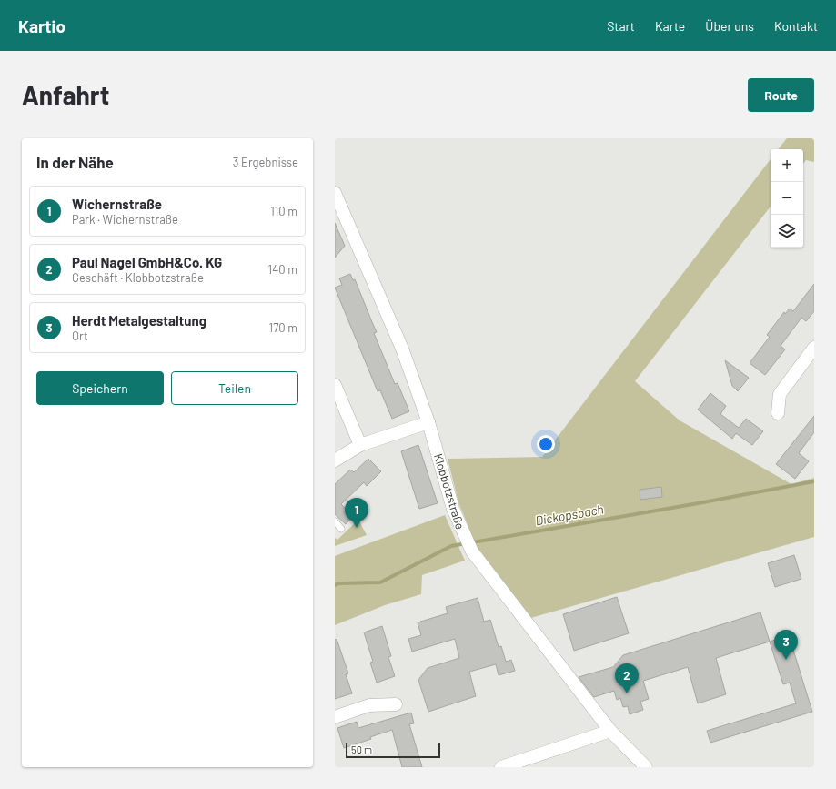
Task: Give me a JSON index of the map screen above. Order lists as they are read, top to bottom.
{
  "streets": {
    "street": ["Klobbotzstraße"]
  },
  "water": ["Dickopsbach"],
  "scale_bar": "50 m",
  "page": {
    "header": "Kartio",
    "nav": [
      "Start",
      "Karte",
      "Über uns",
      "Kontakt"
    ],
    "buttons": [
      "Route",
      ["Speichern", "Teilen"]
    ],
    "title": "Anfahrt",
    "heading": ["In der Nähe", "3 Ergebnisse"],
    "map_buttons": ["+", "−"],
    "list": [
      {
        "mark": "1",
        "name": "Wichernstraße",
        "note": "Park · Wichernstraße",
        "value": "110 m"
      },
      {
        "mark": "2",
        "name": "Paul Nagel GmbH&Co. KG",
        "note": "Geschäft · Klobbotzstraße",
        "value": "140 m"
      },
      {
        "mark": "3",
        "name": "Herdt Metalgestaltung",
        "note": "Ort",
        "value": "170 m"
      }
    ],
    "pins": ["1", "3", "2"],
    "scale": "50 m"
  }
}
